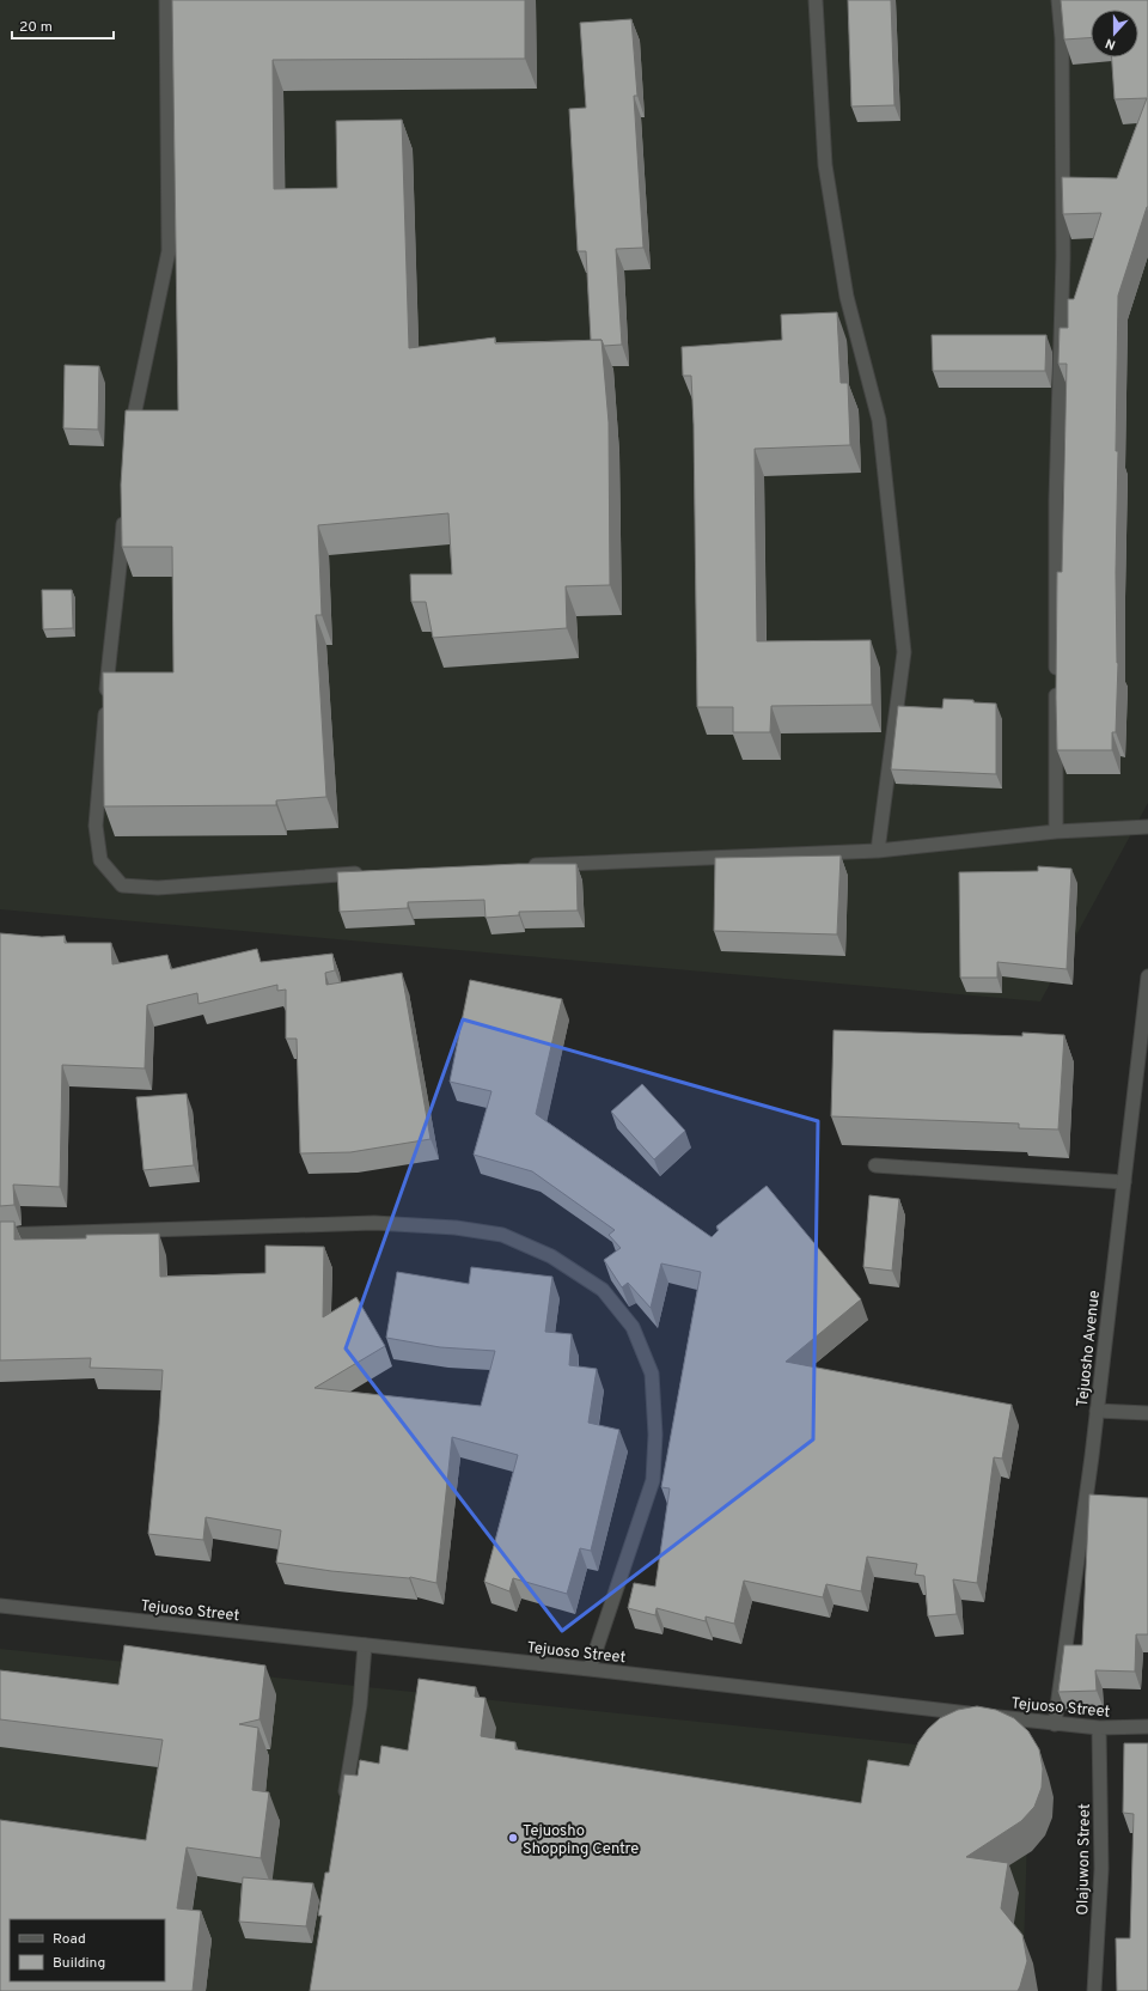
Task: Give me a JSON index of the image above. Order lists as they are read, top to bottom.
{
  "streets": {
    "street": ["Tejuosho Avenue", "Tejuoso Street", "Olajuwon Street"]
  },
  "crossings": [
    ["Tejuosho Avenue", "Tejuoso Street"],
    ["Tejuoso Street", "Olajuwon Street"]
  ],
  "places": ["Tejuosho Shopping Centre"],
  "legend": ["Road", "Building"],
  "scale_bar": "20 m",
  "north": "bottom"
}
